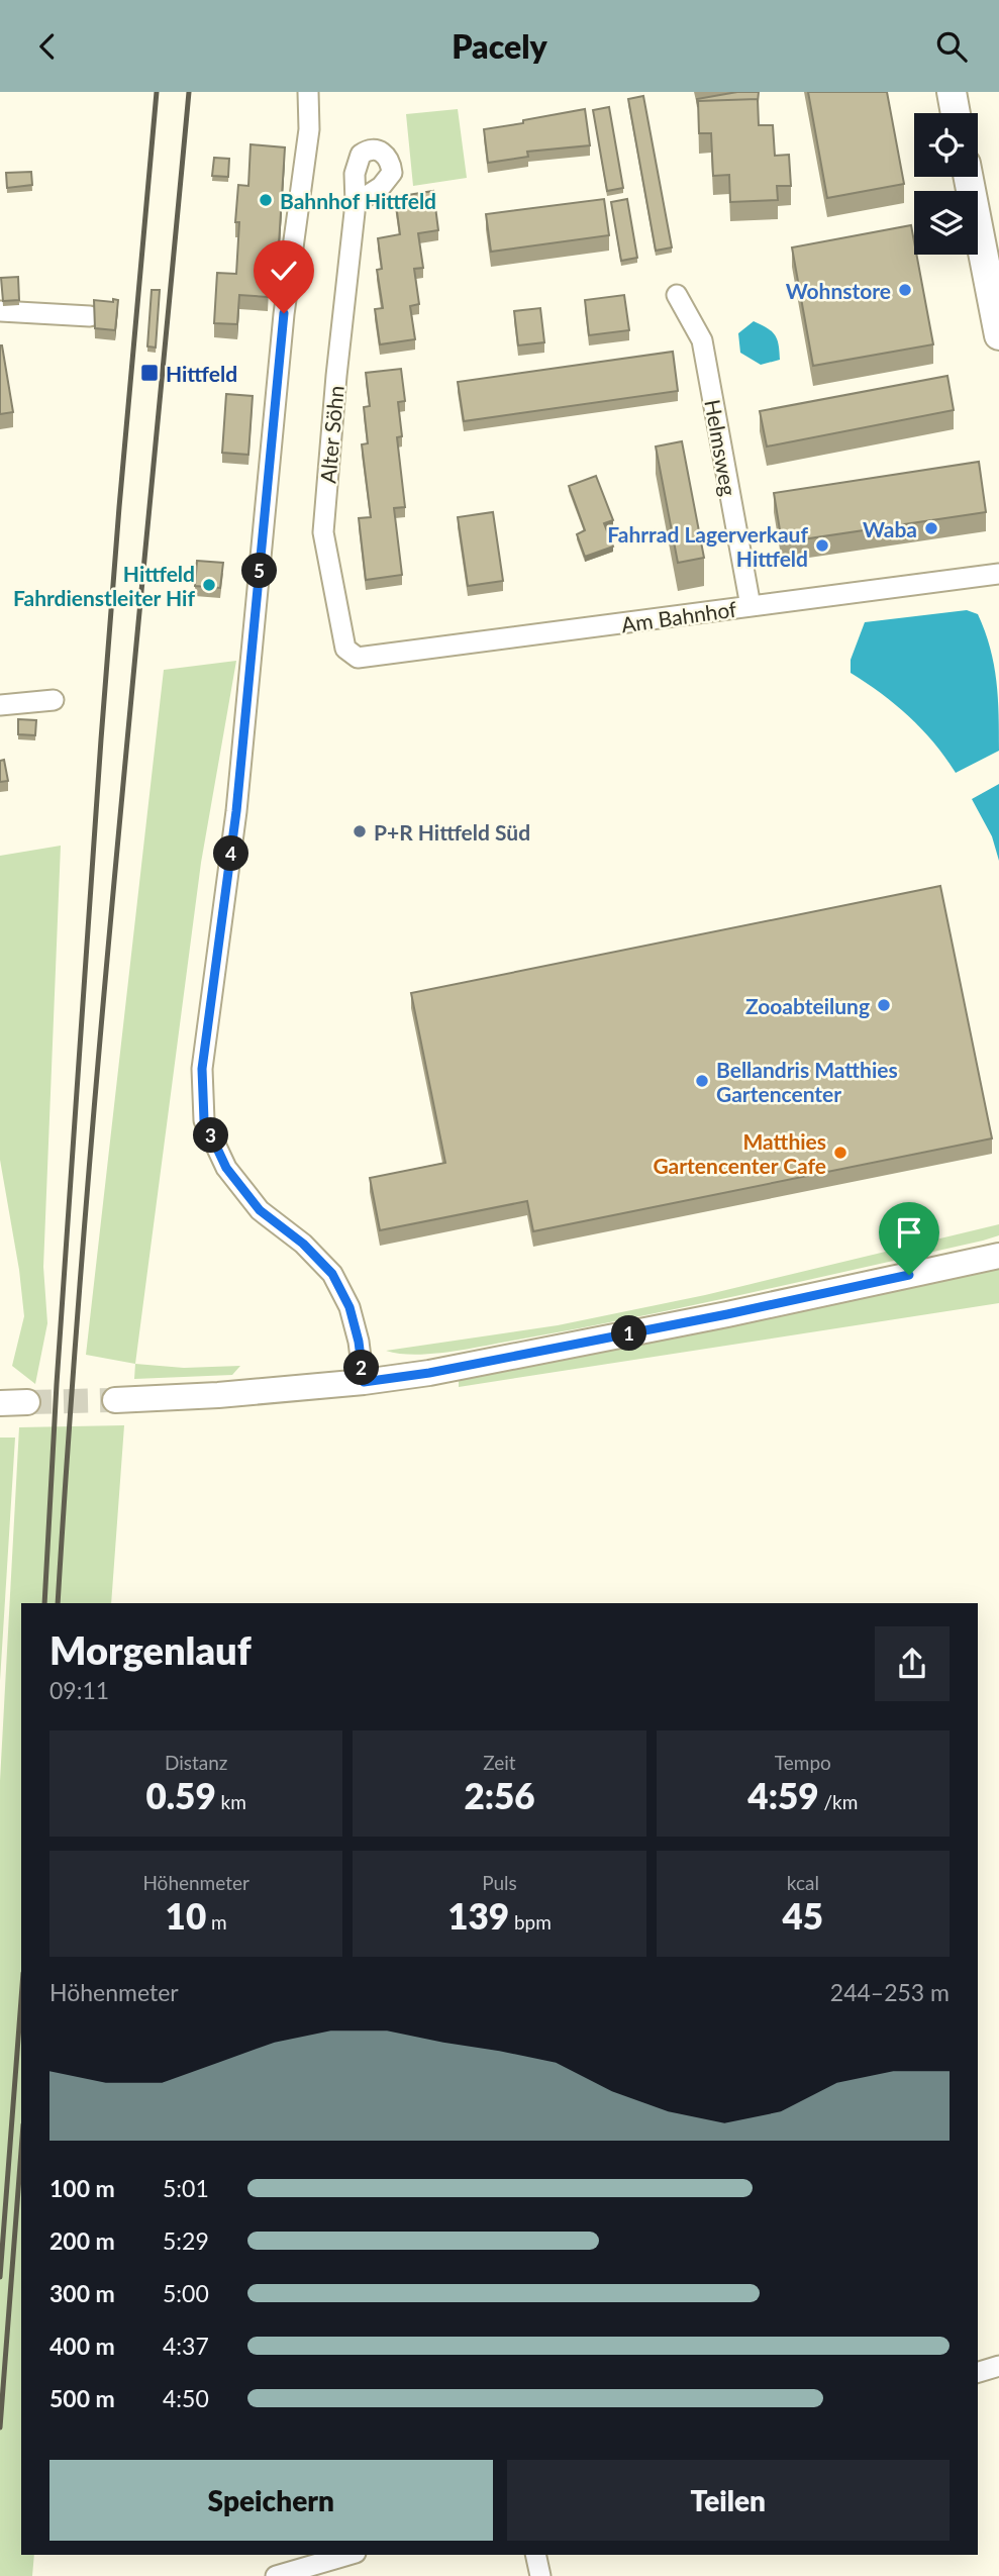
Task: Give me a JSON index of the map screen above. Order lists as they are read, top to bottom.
{
  "streets": {
    "street": ["Alter Söhn", "Helmsweg", "Am Bahnhof"]
  },
  "crossings": [
    ["Alter Söhn", "Am Bahnhof"],
    ["Helmsweg", "Am Bahnhof"]
  ],
  "places": {
    "other": [
      "Bahnhof Hittfeld",
      "Wohnstore",
      "Waba",
      "Fahrrad Lagerverkauf Hittfeld",
      "Hittfeld Fahrdienstleiter Hif",
      "P+R Hittfeld Süd",
      "Zooabteilung",
      "Bellandris Matthies Gartencenter",
      "Matthies Gartencenter Cafe"
    ],
    "transit": ["Hittfeld"]
  },
  "page": {
    "header": "Pacely",
    "pins": [
      "5",
      "4",
      "3",
      "1",
      "2"
    ],
    "heading": ["Morgenlauf", "09:11"],
    "stats": [
      ["Distanz", "0.59 km"],
      ["Zeit", "2:56"],
      ["Tempo", "4:59 /km"],
      ["Höhenmeter", "10 m"],
      ["Puls", "139 bpm"],
      ["kcal", "45"]
    ],
    "chart": ["Höhenmeter", "244–253 m"],
    "list": [
      {
        "name": "100 m",
        "note": "5:01"
      },
      {
        "name": "200 m",
        "note": "5:29"
      },
      {
        "name": "300 m",
        "note": "5:00"
      },
      {
        "name": "400 m",
        "note": "4:37"
      },
      {
        "name": "500 m",
        "note": "4:50"
      }
    ],
    "buttons": ["Speichern", "Teilen"]
  }
}
